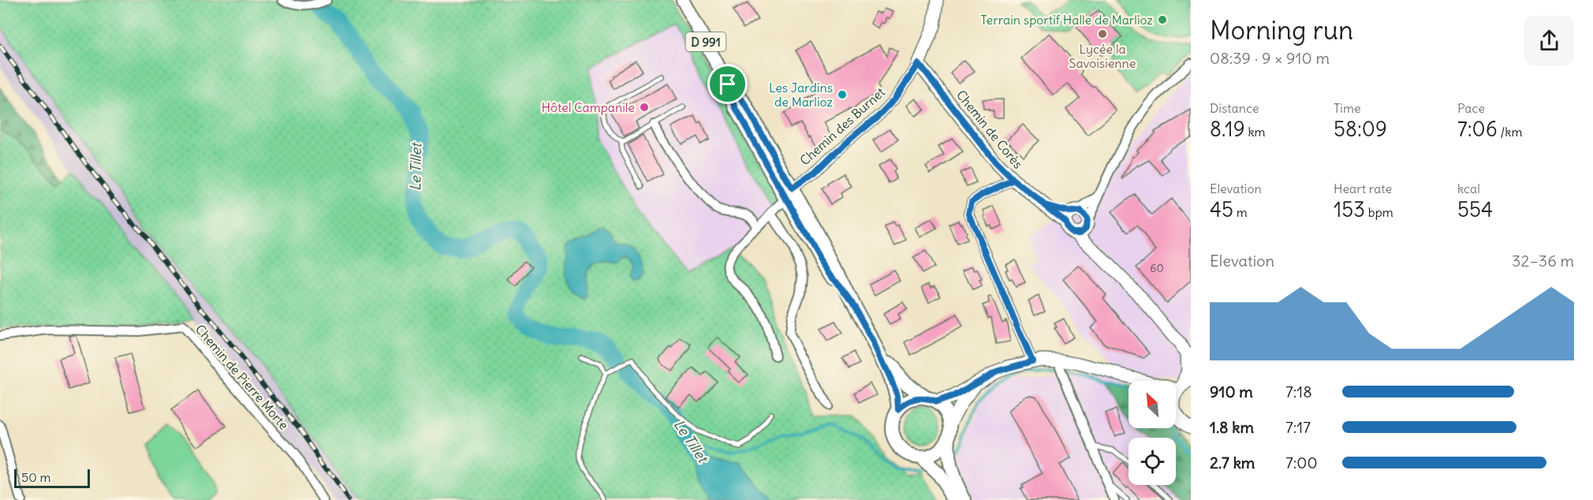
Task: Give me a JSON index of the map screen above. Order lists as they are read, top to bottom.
{
  "streets": {
    "main road": ["D 991"],
    "street": ["Chemin des Burnet", "Chemin de Corès", "Chemin de Pierre Morte"]
  },
  "crossings": [
    ["D 991", "Chemin des Burnet"],
    ["Chemin des Burnet", "Chemin de Corès"]
  ],
  "water": ["Le Tillet"],
  "places": [
    "Terrain sportif Halle de Marlioz",
    "Lycée la Savoisienne",
    "Les Jardins de Marlioz",
    "Hôtel Campanile"
  ],
  "house_numbers": ["60"],
  "scale_bar": "50 m",
  "north": "top left",
  "page": {
    "heading": ["Morning run", "08:39 · 9 × 910 m"],
    "stats": [
      ["Distance", "8.19 km"],
      ["Time", "58:09"],
      ["Pace", "7:06 /km"],
      ["Elevation", "45 m"],
      ["Heart rate", "153 bpm"],
      ["kcal", "554"]
    ],
    "chart": ["Elevation", "32–36 m"],
    "list": [
      {
        "name": "910 m",
        "note": "7:18"
      },
      {
        "name": "1.8 km",
        "note": "7:17"
      },
      {
        "name": "2.7 km",
        "note": "7:00"
      }
    ],
    "scale": "50 m"
  }
}
